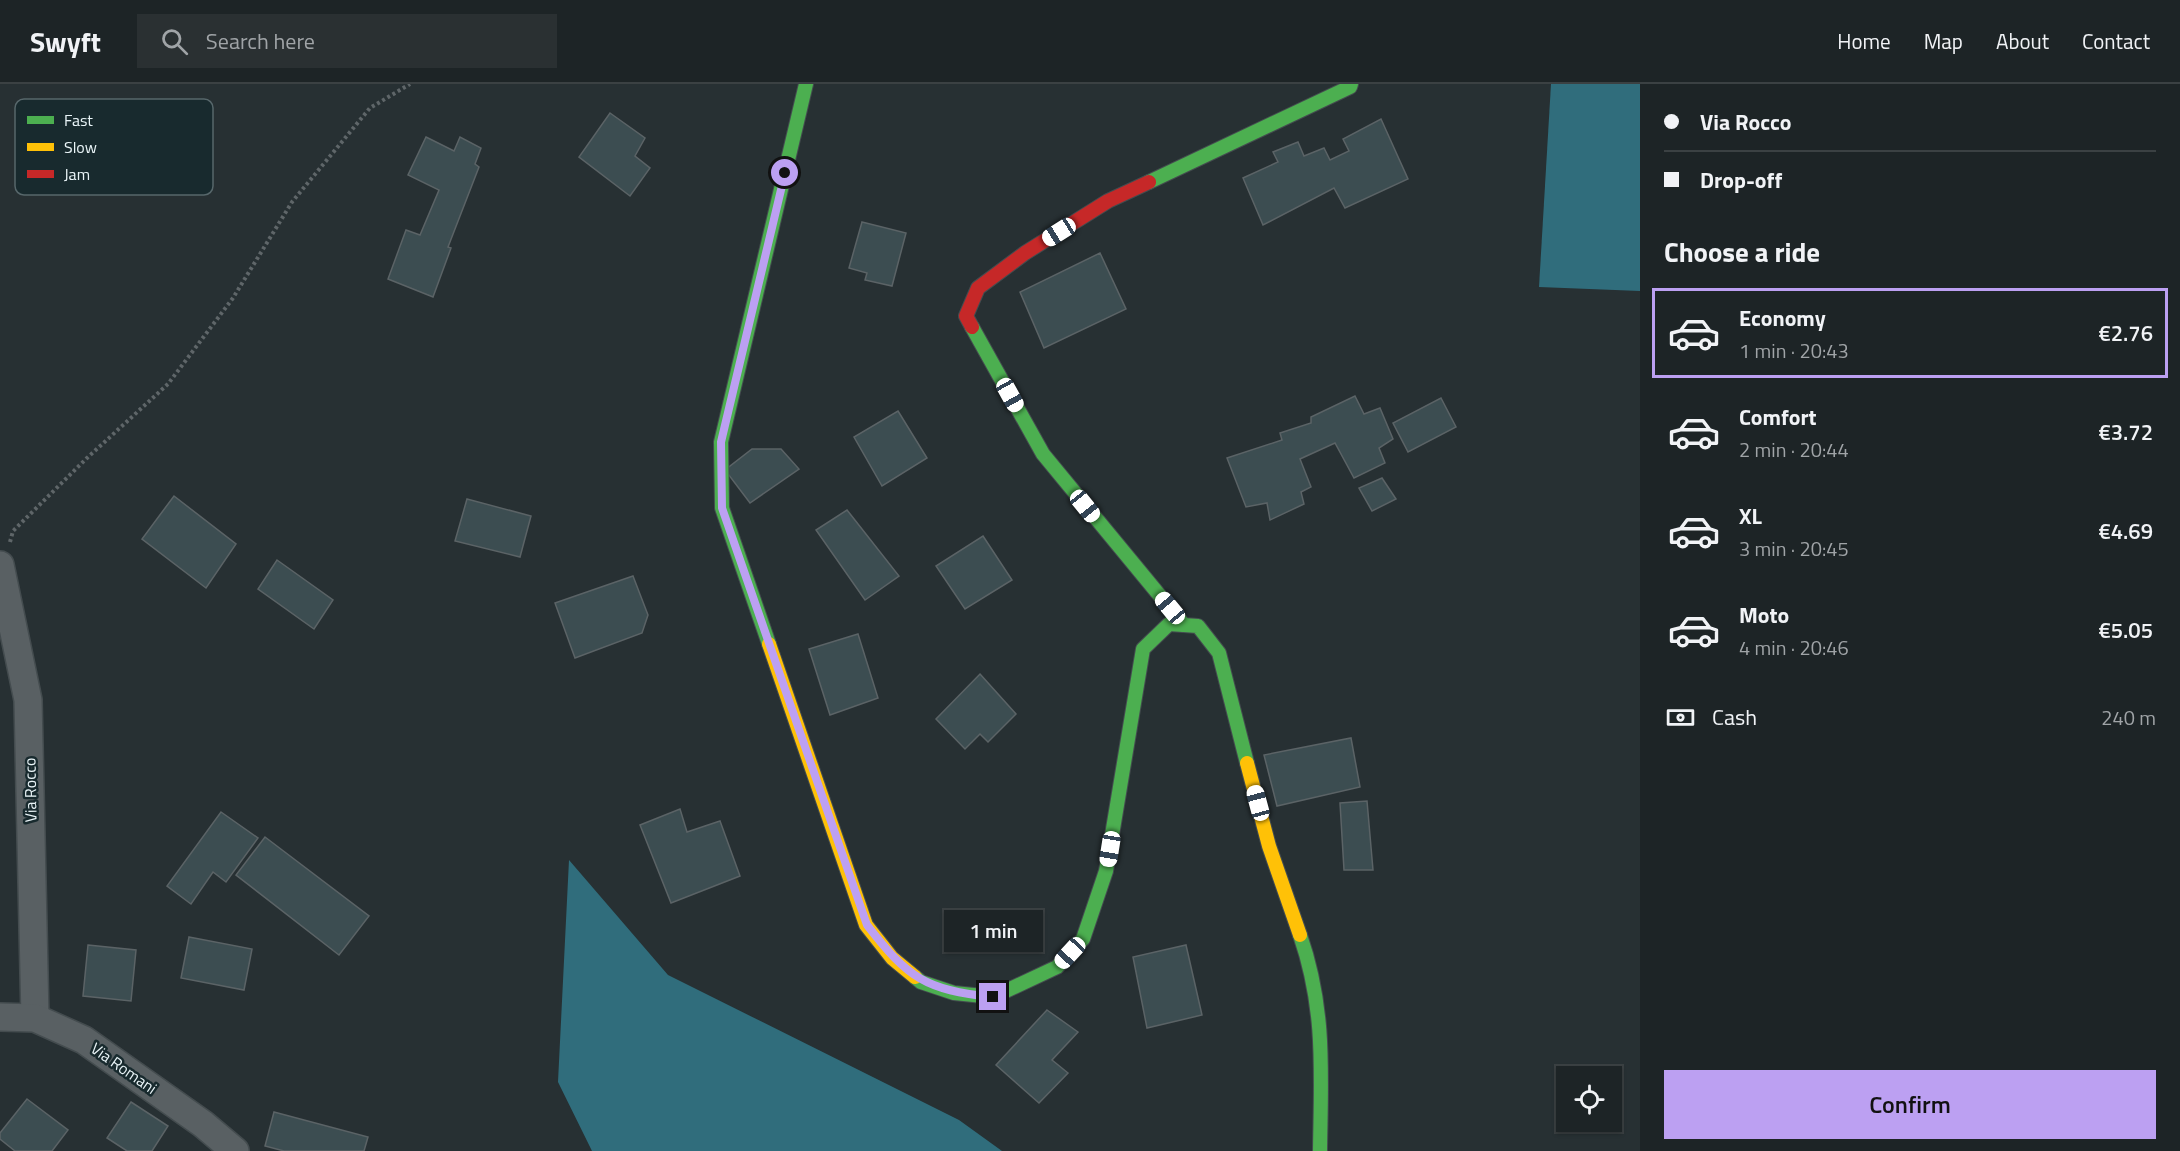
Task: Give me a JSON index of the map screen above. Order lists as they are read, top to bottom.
{
  "streets": {
    "street": ["Via Rocco", "Via Romani"]
  },
  "crossings": [
    ["Via Rocco", "Via Romani"]
  ],
  "legend": ["Fast", "Slow", "Jam"],
  "page": {
    "header": "Swyft",
    "search": "Search here",
    "nav": [
      "Home",
      "Map",
      "About",
      "Contact"
    ],
    "banner": ["Via Rocco", "Drop-off"],
    "heading": "Choose a ride",
    "list": [
      {
        "name": "Economy",
        "note": "1 min · 20:43",
        "value": "€2.76"
      },
      {
        "name": "Comfort",
        "note": "2 min · 20:44",
        "value": "€3.72"
      },
      {
        "name": "XL",
        "note": "3 min · 20:45",
        "value": "€4.69"
      },
      {
        "name": "Moto",
        "note": "4 min · 20:46",
        "value": "€5.05"
      }
    ],
    "pay": ["Cash", "240 m"],
    "bubble": "1 min",
    "buttons": "Confirm"
  }
}
